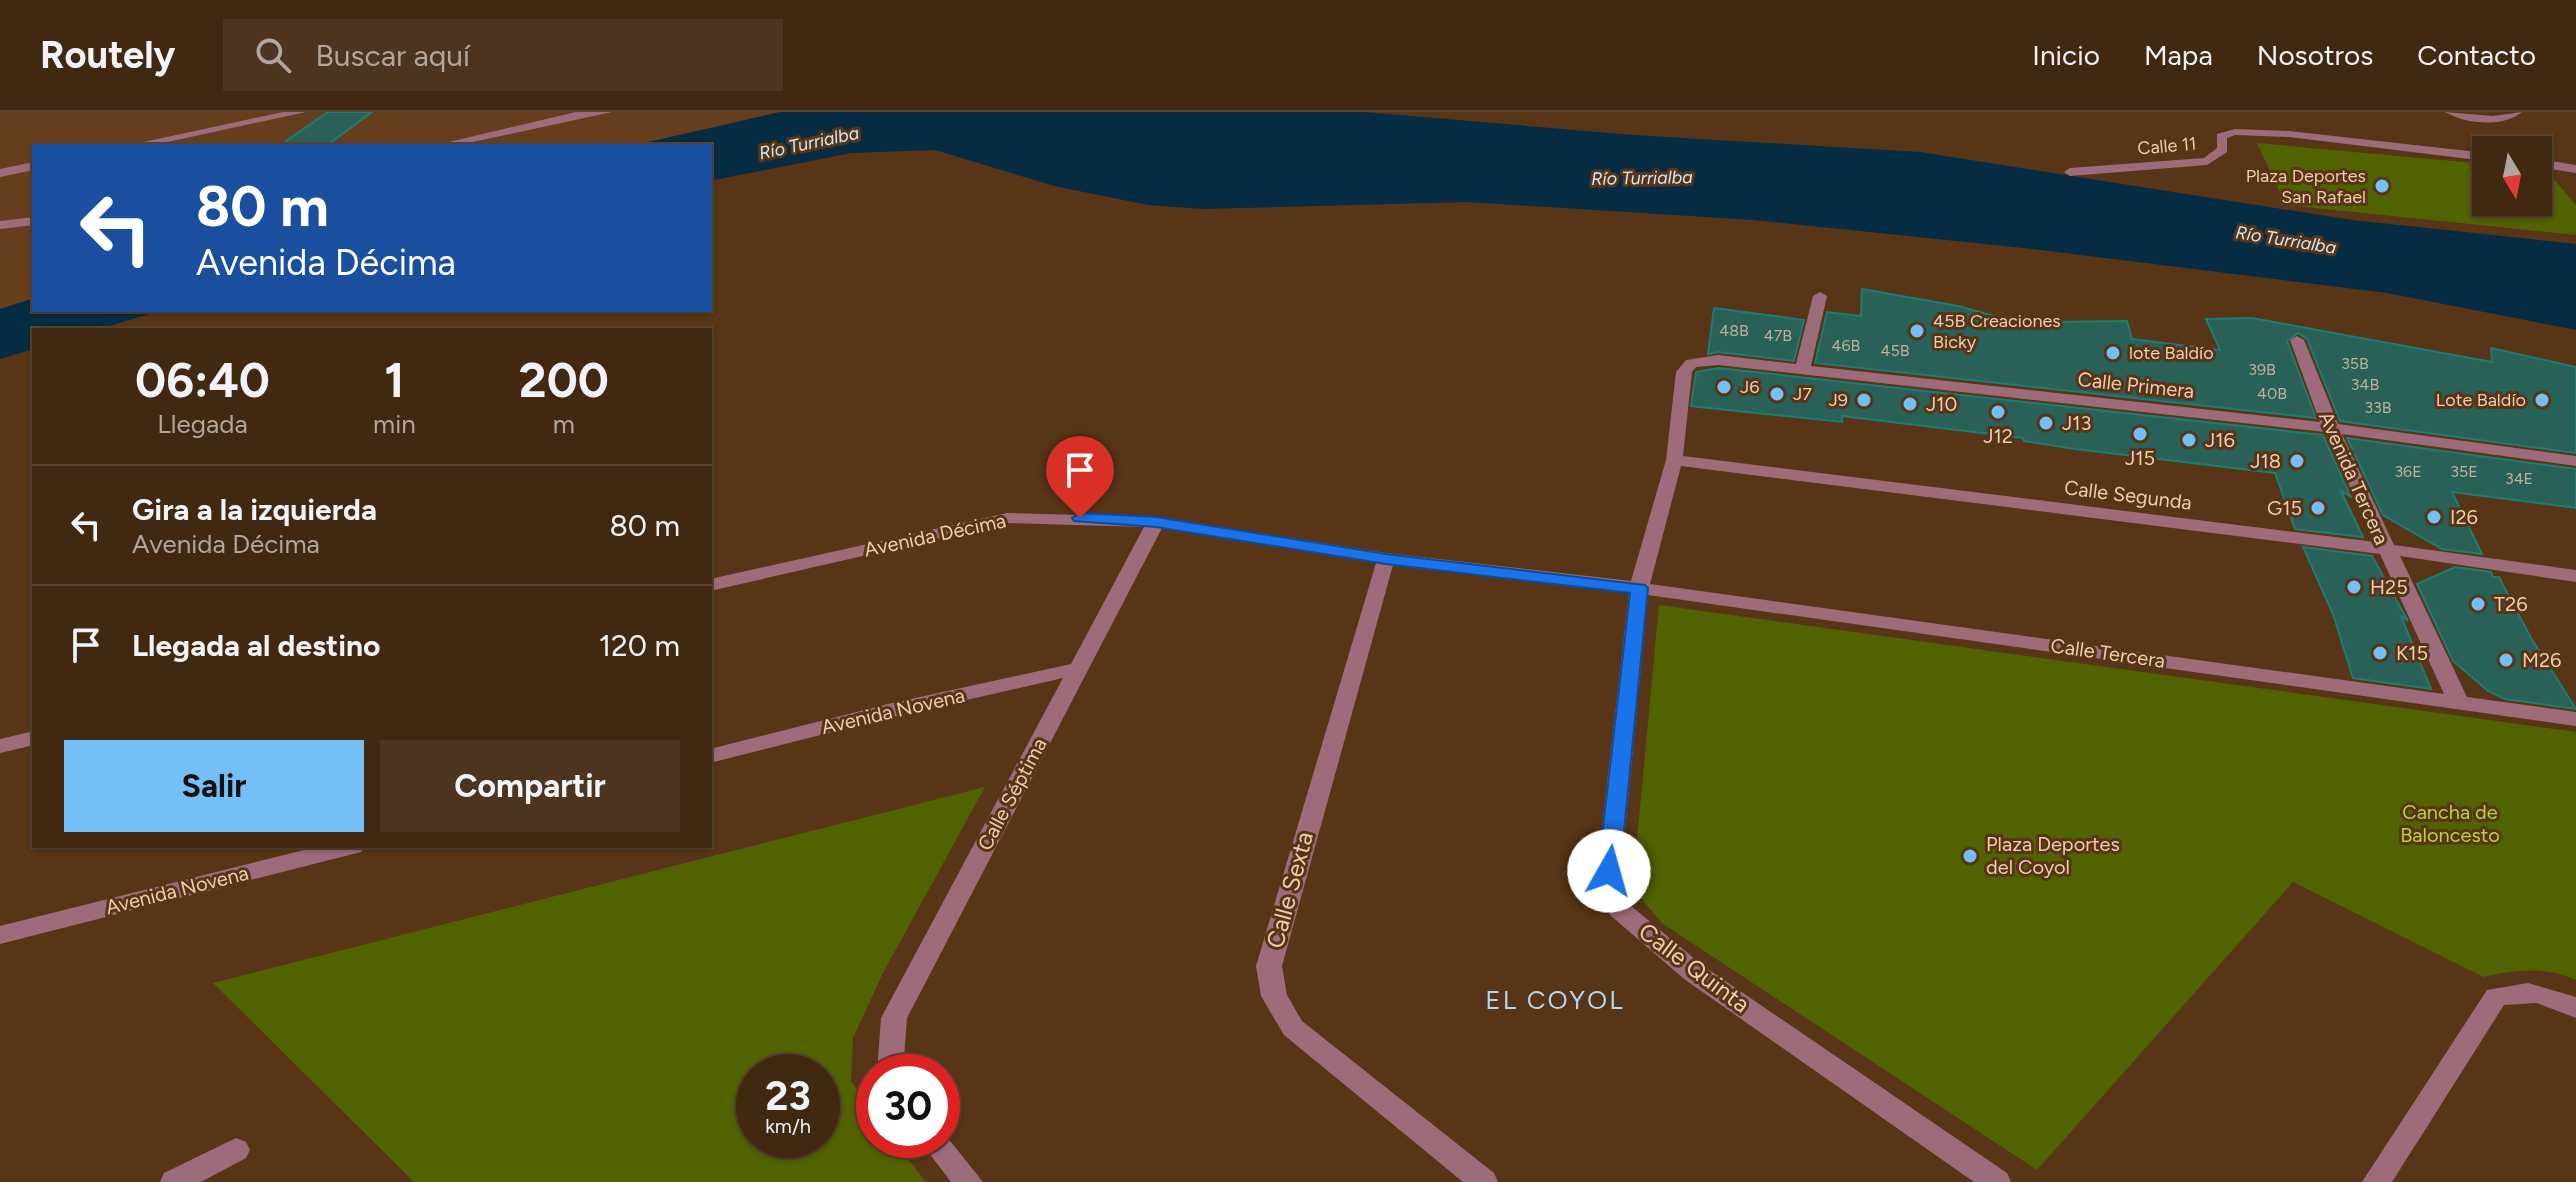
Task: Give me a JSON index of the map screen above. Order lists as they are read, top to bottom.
{
  "streets": {
    "street": [
      "Calle 11",
      "Calle Primera",
      "Avenida Tercera",
      "Calle Segunda",
      "Avenida Décima",
      "Calle Tercera",
      "Avenida Novena",
      "Calle Séptima",
      "Calle Sexta",
      "Calle Quinta"
    ]
  },
  "crossings": [
    ["Calle Primera", "Avenida Tercera"],
    ["Calle Primera", "Calle Quinta"],
    ["Avenida Tercera", "Calle Segunda"],
    ["Avenida Tercera", "Calle Tercera"],
    ["Calle Segunda", "Calle Quinta"],
    ["Avenida Décima", "Calle Tercera"],
    ["Avenida Décima", "Calle Séptima"],
    ["Avenida Décima", "Calle Sexta"],
    ["Avenida Décima", "Calle Quinta"],
    ["Calle Tercera", "Calle Quinta"],
    ["Avenida Novena", "Calle Séptima"]
  ],
  "districts": ["EL COYOL"],
  "water": ["Río Turrialba"],
  "parks": ["Cancha de Baloncesto"],
  "places": [
    "Plaza Deportes San Rafael",
    "45B Creaciones Bicky",
    "lote Baldío",
    "J6",
    "J7",
    "J9",
    "Lote Baldío",
    "J10",
    "J12",
    "J13",
    "J15",
    "J16",
    "J18",
    "G15",
    "I26",
    "H25",
    "T26",
    "K15",
    "M26",
    "Plaza Deportes del Coyol"
  ],
  "house_numbers": [
    "48B",
    "47B",
    "46B",
    "45B",
    "35B",
    "39B",
    "34B",
    "40B",
    "33B",
    "36E",
    "35E",
    "34E"
  ],
  "north": "bottom",
  "page": {
    "header": "Routely",
    "search": "Buscar aquí",
    "nav": [
      "Inicio",
      "Mapa",
      "Nosotros",
      "Contacto"
    ],
    "turn": ["80 m", "Avenida Décima"],
    "eta": [
      "06:40",
      "Llegada",
      "1",
      "min",
      "200",
      "m"
    ],
    "list": [
      {
        "name": "Gira a la izquierda",
        "note": "Avenida Décima",
        "value": "80 m"
      },
      {
        "name": "Llegada al destino",
        "value": "120 m"
      }
    ],
    "buttons": ["Salir", "Compartir"],
    "speed": "23 km/h",
    "limit": "30"
  }
}
